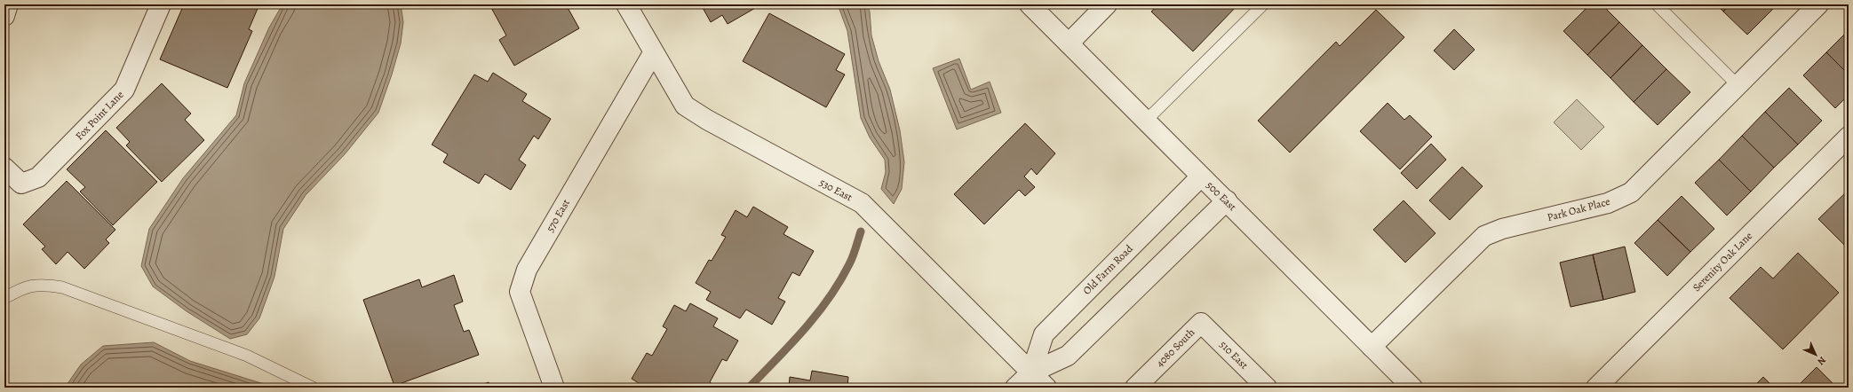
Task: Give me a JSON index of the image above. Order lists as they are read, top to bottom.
{
  "streets": {
    "street": [
      "Fox Point Lane",
      "530 East",
      "500 East",
      "Park Oak Place",
      "570 East",
      "Serenity Oak Lane",
      "Old Farm Road",
      "4080 South",
      "510 East"
    ]
  },
  "crossings": [
    ["530 East", "570 East"],
    ["530 East", "Old Farm Road"],
    ["500 East", "Park Oak Place"],
    ["500 East", "Old Farm Road"],
    ["4080 South", "510 East"]
  ],
  "north": "bottom right"
}
